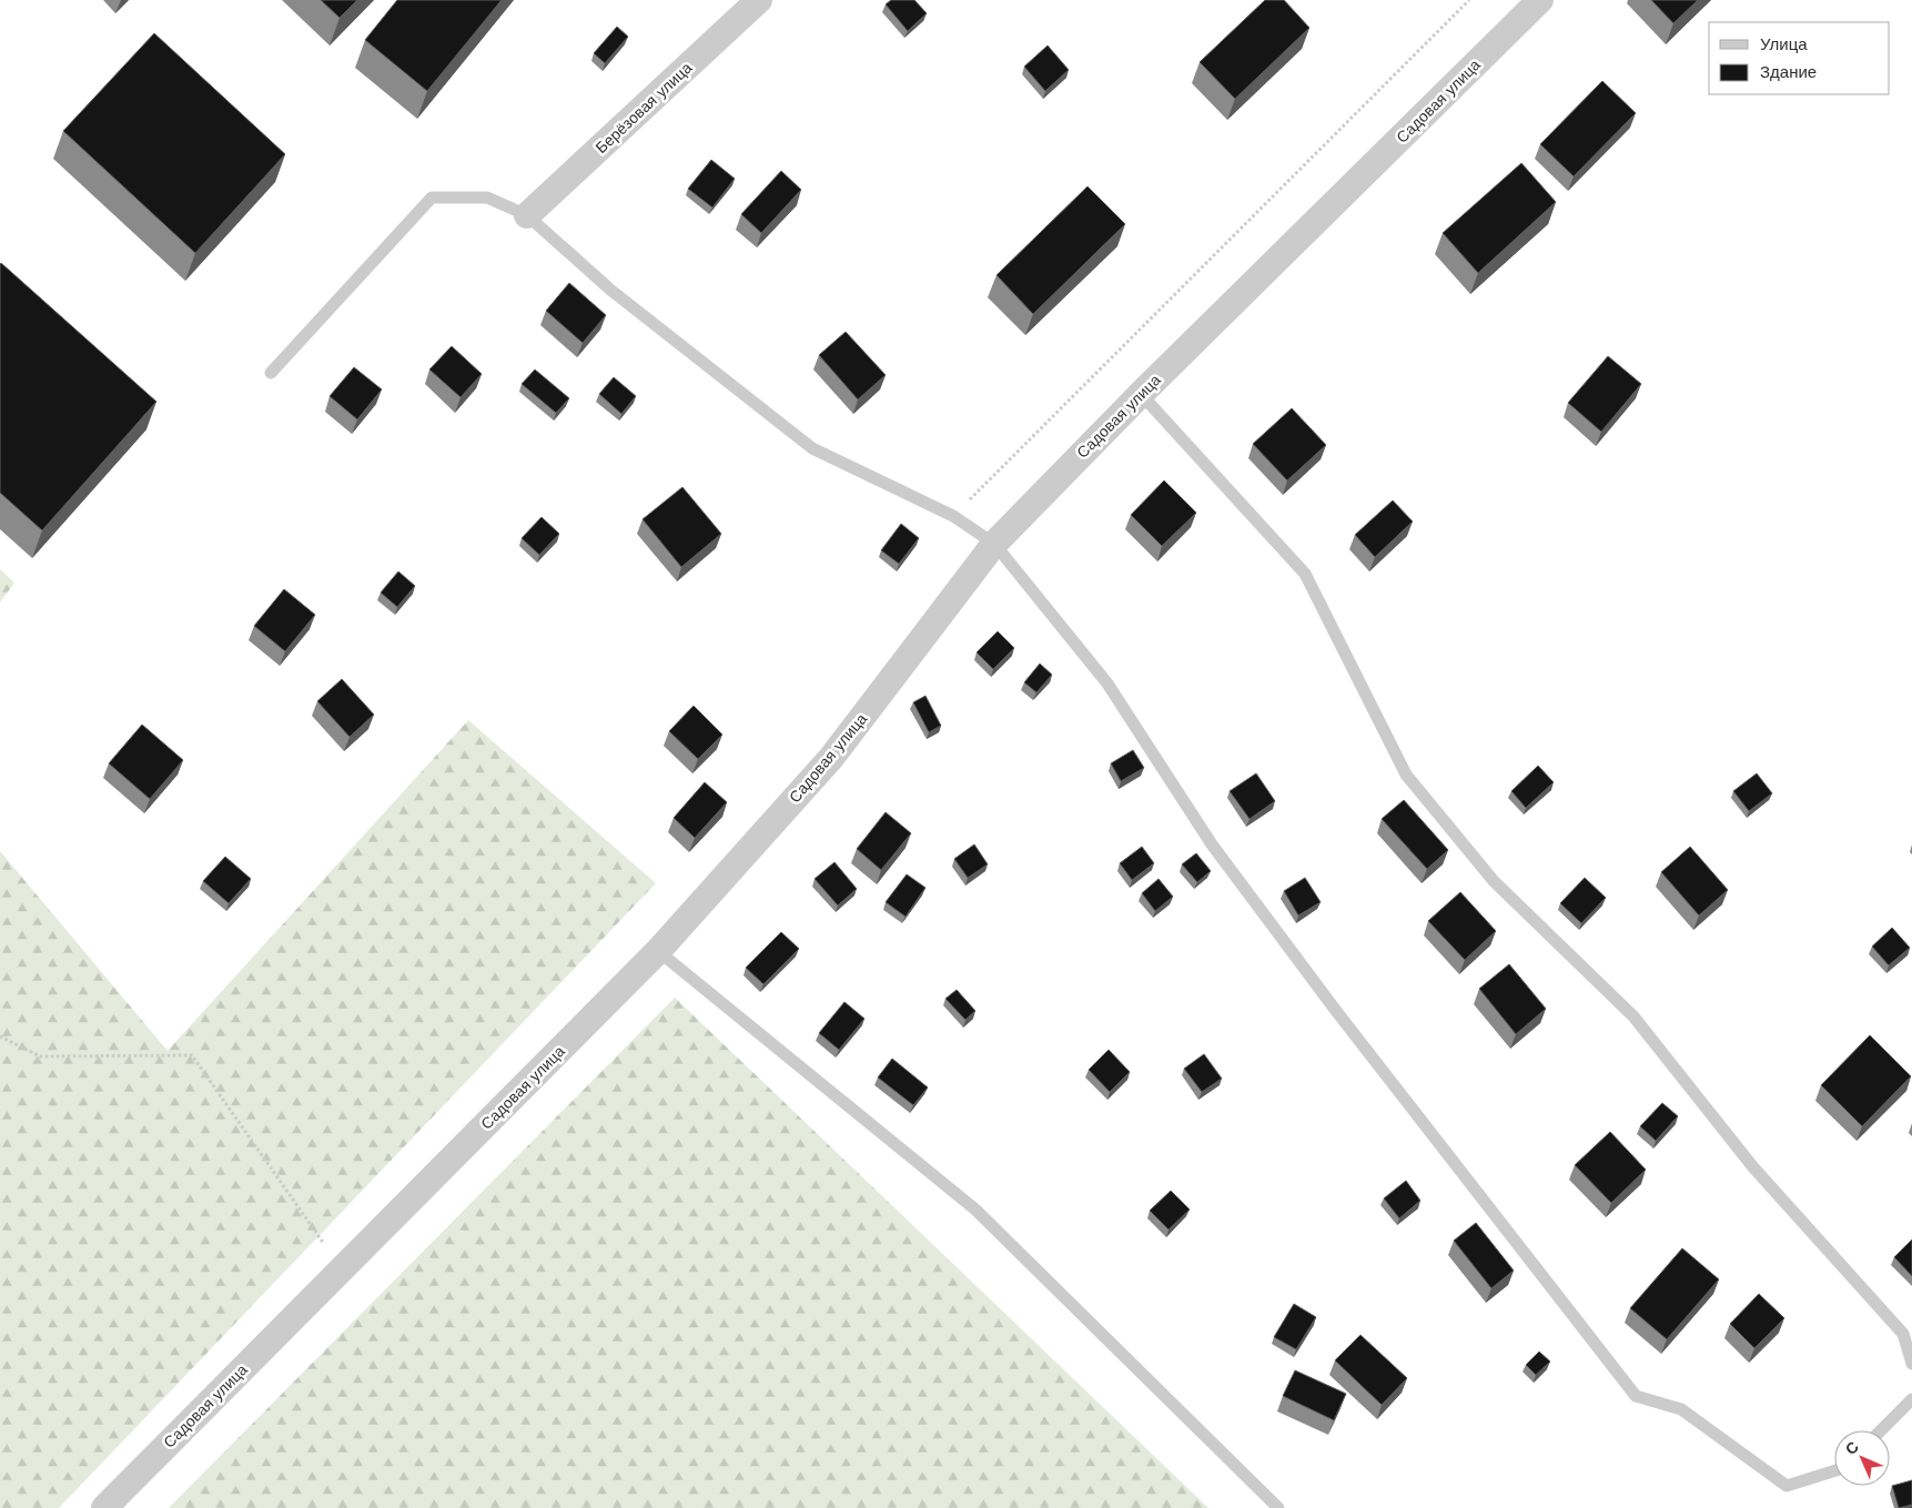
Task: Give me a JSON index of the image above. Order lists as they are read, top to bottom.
{
  "streets": {
    "street": ["Садовая улица", "Берёзовая улица"]
  },
  "legend": ["Улица", "Здание"],
  "north": "top left"
}
